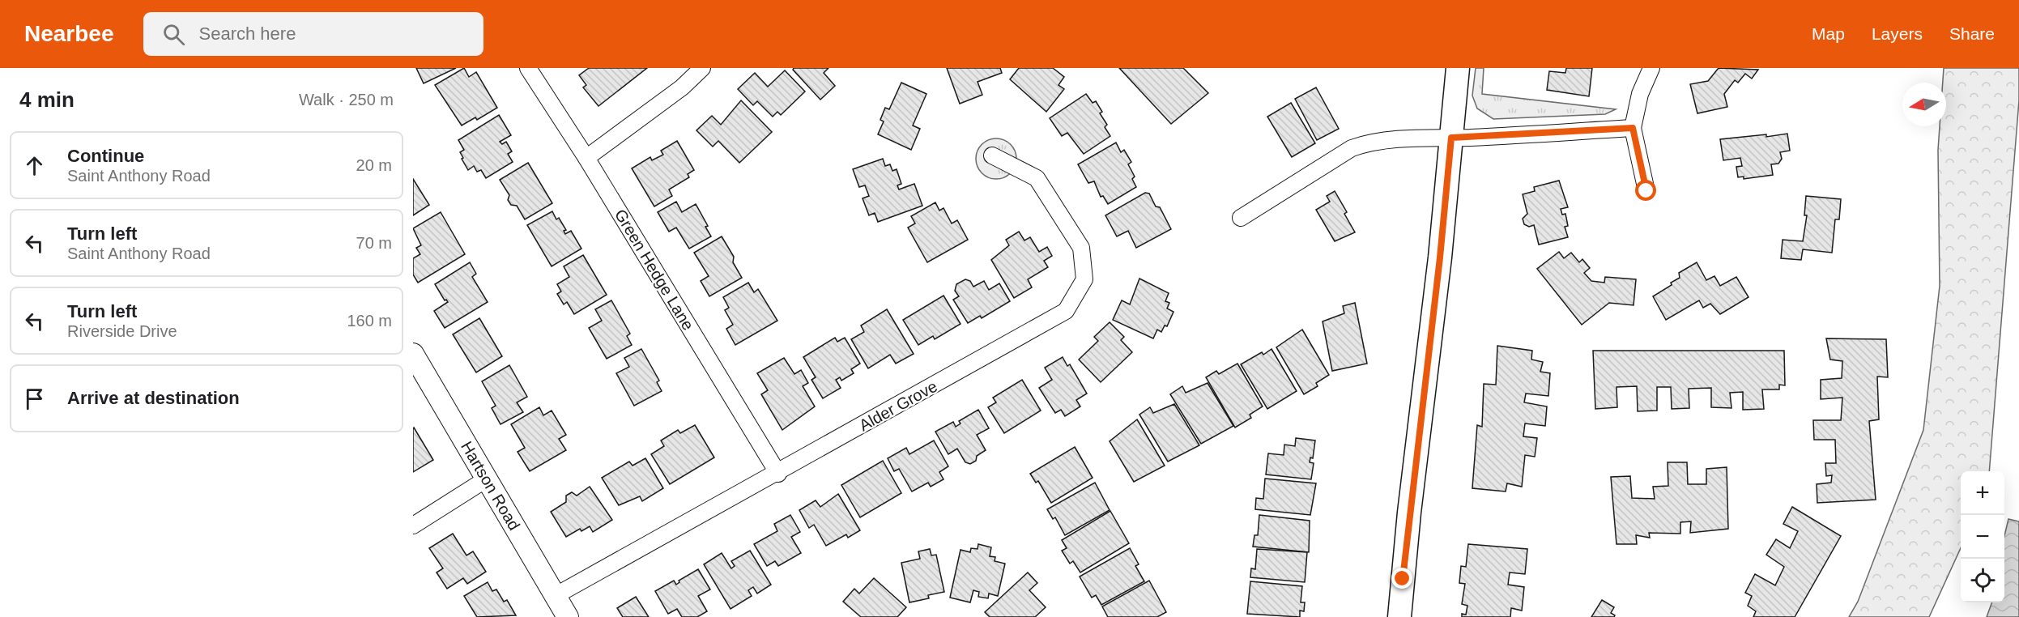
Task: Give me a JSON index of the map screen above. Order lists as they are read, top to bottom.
{
  "streets": {
    "street": ["Green Hedge Lane", "Alder Grove", "Hartson Road"]
  },
  "crossings": [
    ["Green Hedge Lane", "Alder Grove"],
    ["Alder Grove", "Hartson Road"]
  ],
  "north": "left",
  "page": {
    "header": "Nearbee",
    "search": "Search here",
    "nav": ["Map", "Layers", "Share"],
    "heading": ["4 min", "Walk · 250 m"],
    "list": [
      ["Continue", "Saint Anthony Road", "20 m"],
      ["Turn left", "Saint Anthony Road", "70 m"],
      ["Turn left", "Riverside Drive", "160 m"],
      "Arrive at destination"
    ],
    "map_buttons": ["+", "−"]
  }
}
